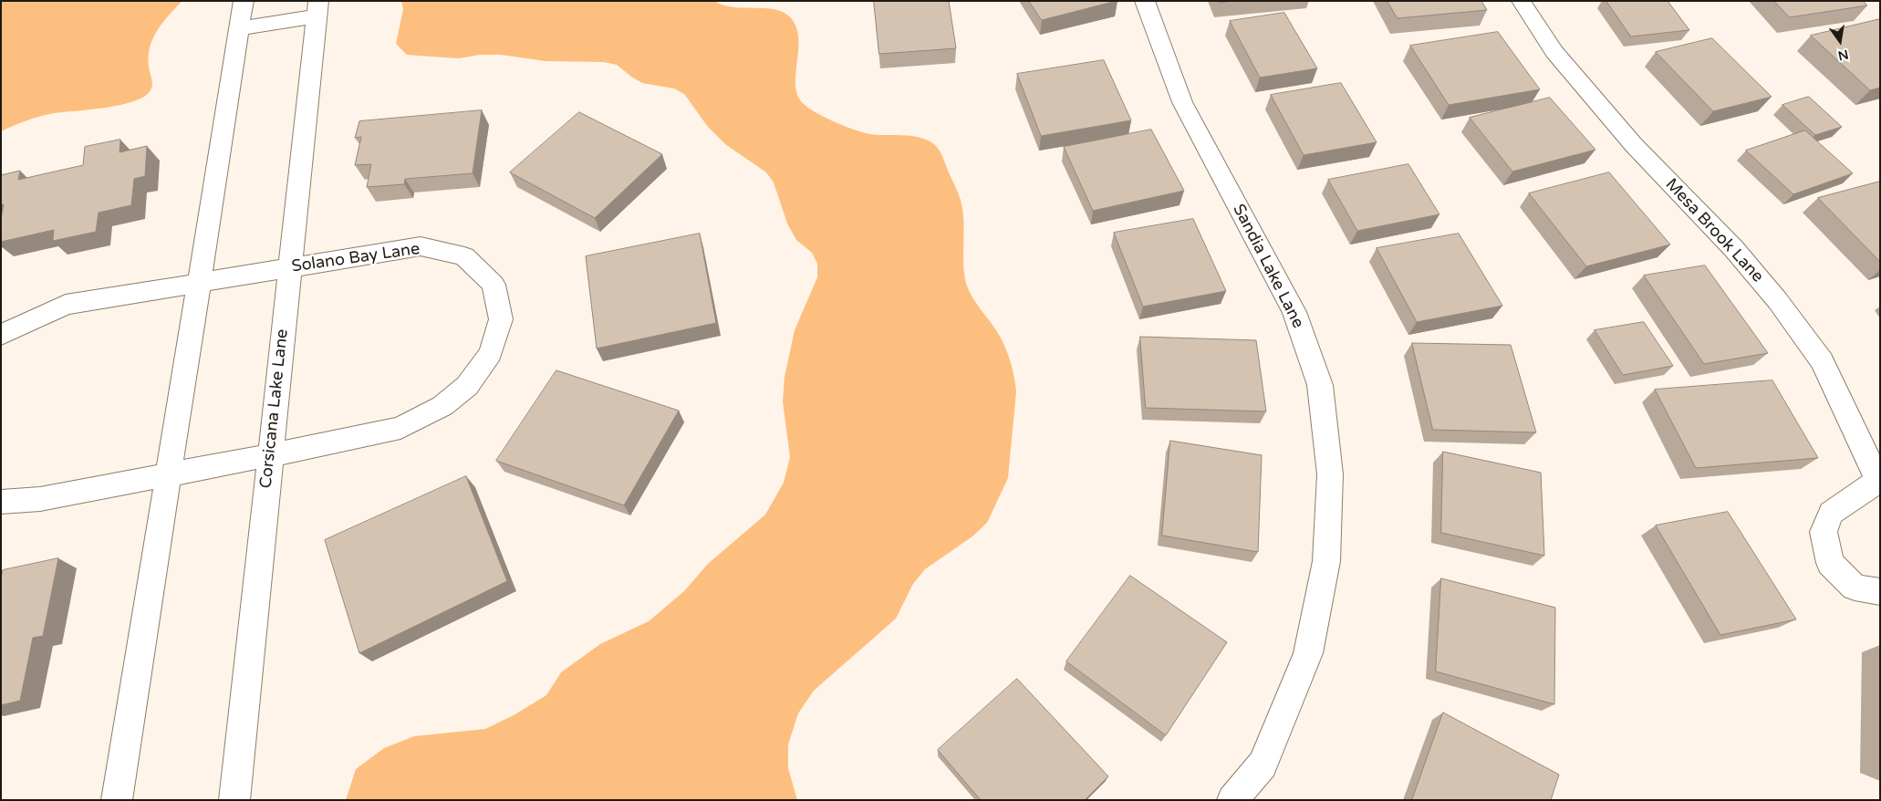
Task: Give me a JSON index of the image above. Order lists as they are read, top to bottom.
{
  "streets": {
    "street": [
      "Mesa Brook Lane",
      "Solano Bay Lane",
      "Sandia Lake Lane",
      "Corsicana Lake Lane"
    ]
  },
  "crossings": [
    ["Solano Bay Lane", "Corsicana Lake Lane"]
  ],
  "north": "bottom"
}
